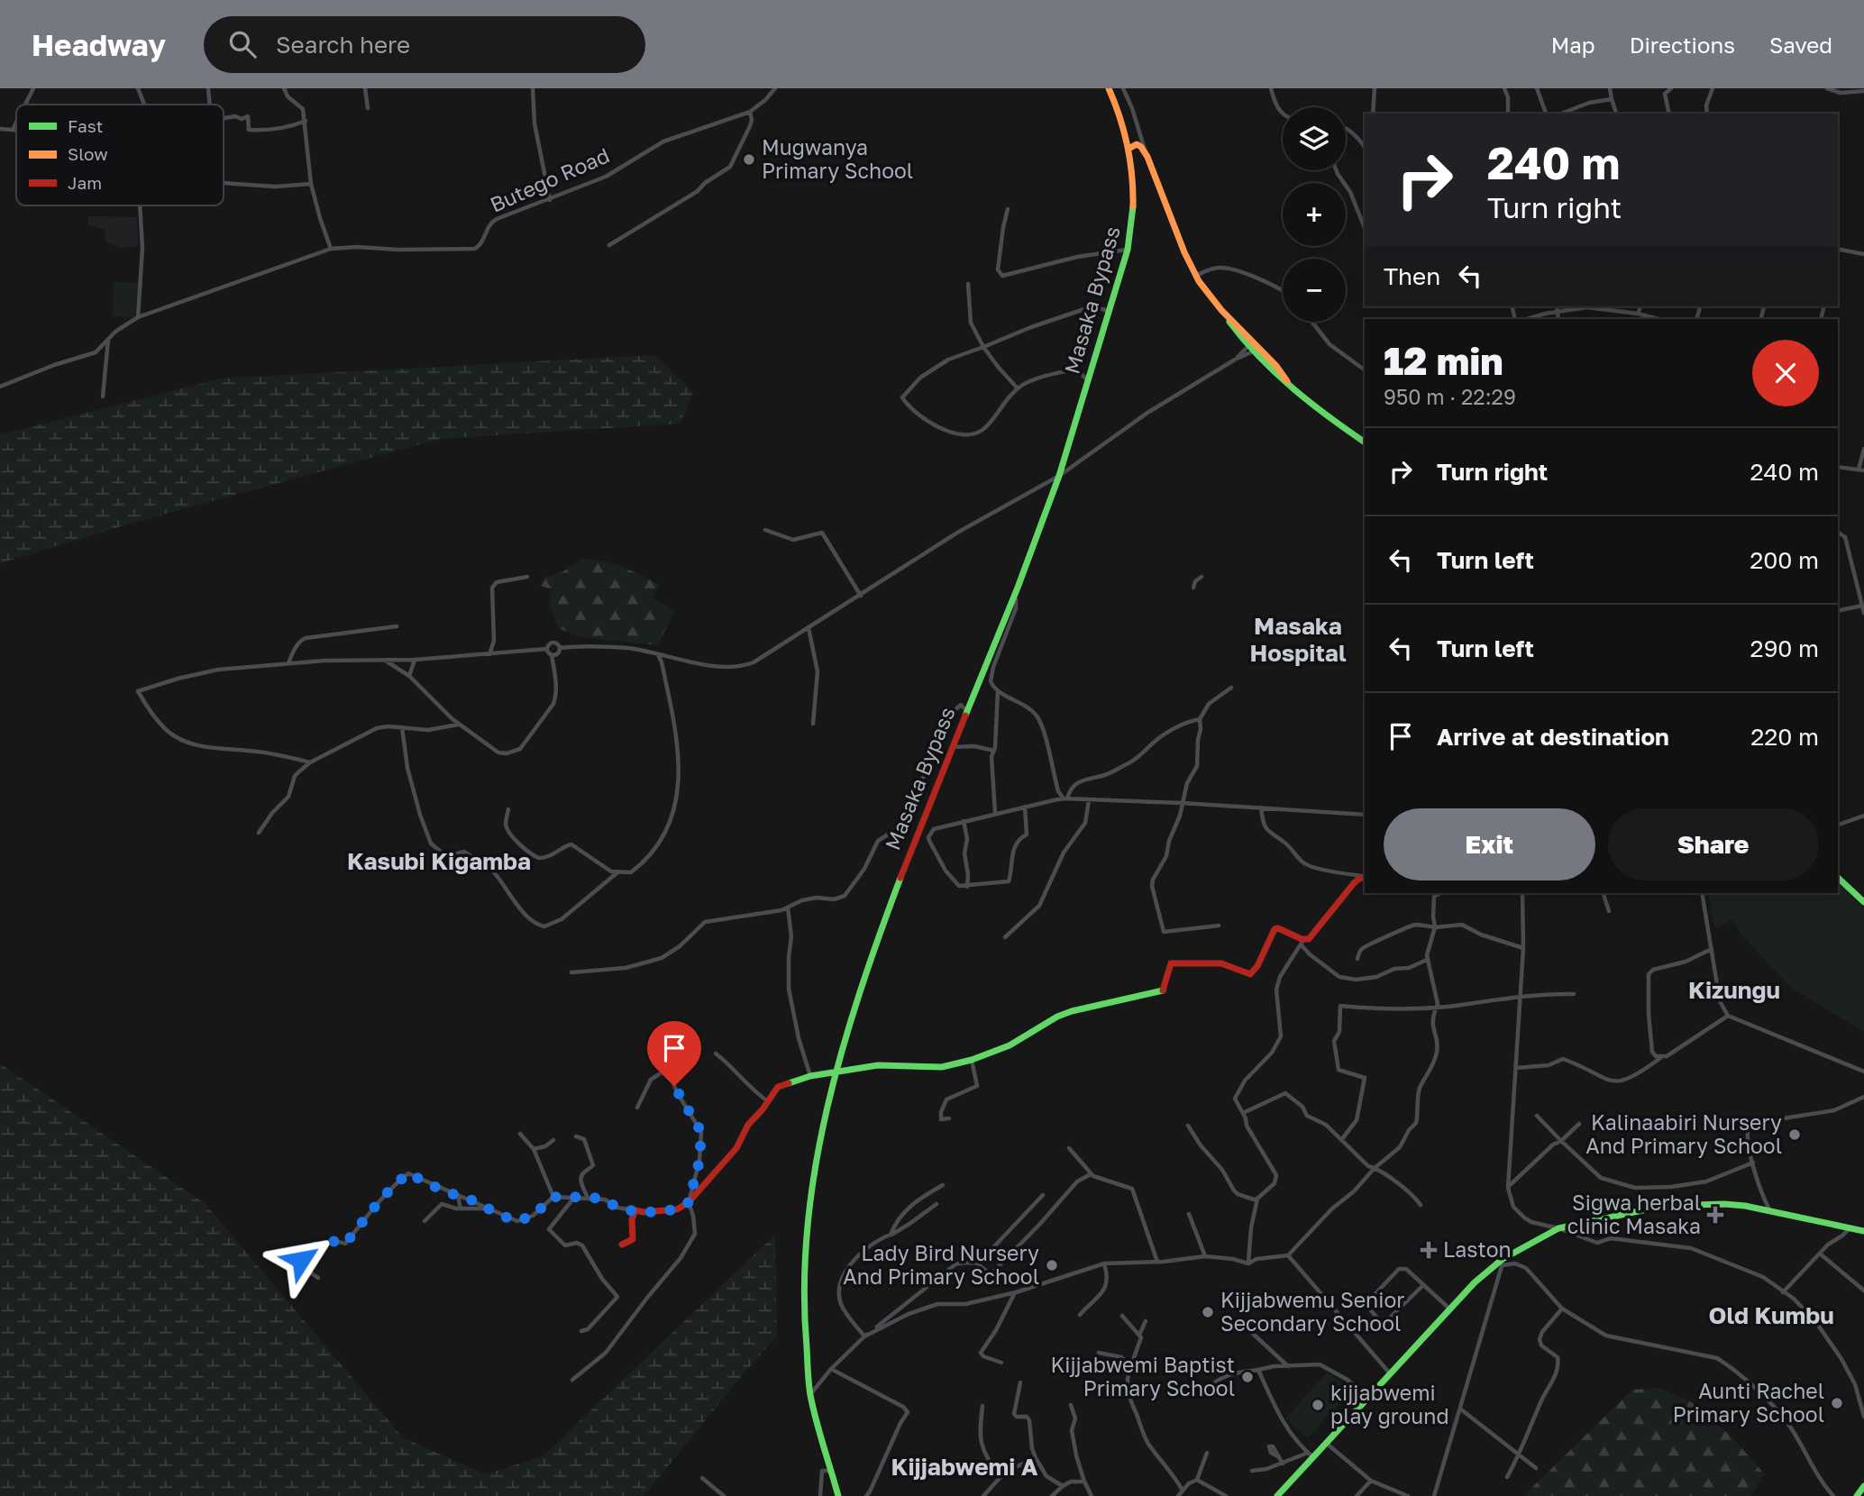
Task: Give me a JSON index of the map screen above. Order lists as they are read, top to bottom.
{
  "streets": {
    "main road": ["Masaka Bypass"],
    "street": ["Butego Road"]
  },
  "districts": [
    "Masaka Hospital",
    "Kasubi Kigamba",
    "Kizungu",
    "Old Kumbu",
    "Kijjabwemi A"
  ],
  "places": {
    "other": [
      "Mugwanya Primary School",
      "Kalinaabiri Nursery And Primary School",
      "Lady Bird Nursery And Primary School",
      "Kijjabwemu Senior Secondary School",
      "Kijjabwemi Baptist Primary School",
      "Aunti Rachel Primary School",
      "kijjabwemi play ground"
    ],
    "health": ["Sigwa herbal clinic Masaka", "Laston"]
  },
  "legend": ["Fast", "Slow", "Jam"],
  "page": {
    "header": "Headway",
    "search": "Search here",
    "nav": ["Map", "Directions", "Saved"],
    "map_buttons": ["+", "−"],
    "turn": ["240 m", "Turn right"],
    "then": "Then",
    "heading": ["12 min", "950 m · 22:29"],
    "list": [
      {
        "name": "Turn right",
        "value": "240 m"
      },
      {
        "name": "Turn left",
        "value": "200 m"
      },
      {
        "name": "Turn left",
        "value": "290 m"
      },
      {
        "name": "Arrive at destination",
        "value": "220 m"
      }
    ],
    "buttons": ["Exit", "Share"]
  }
}
